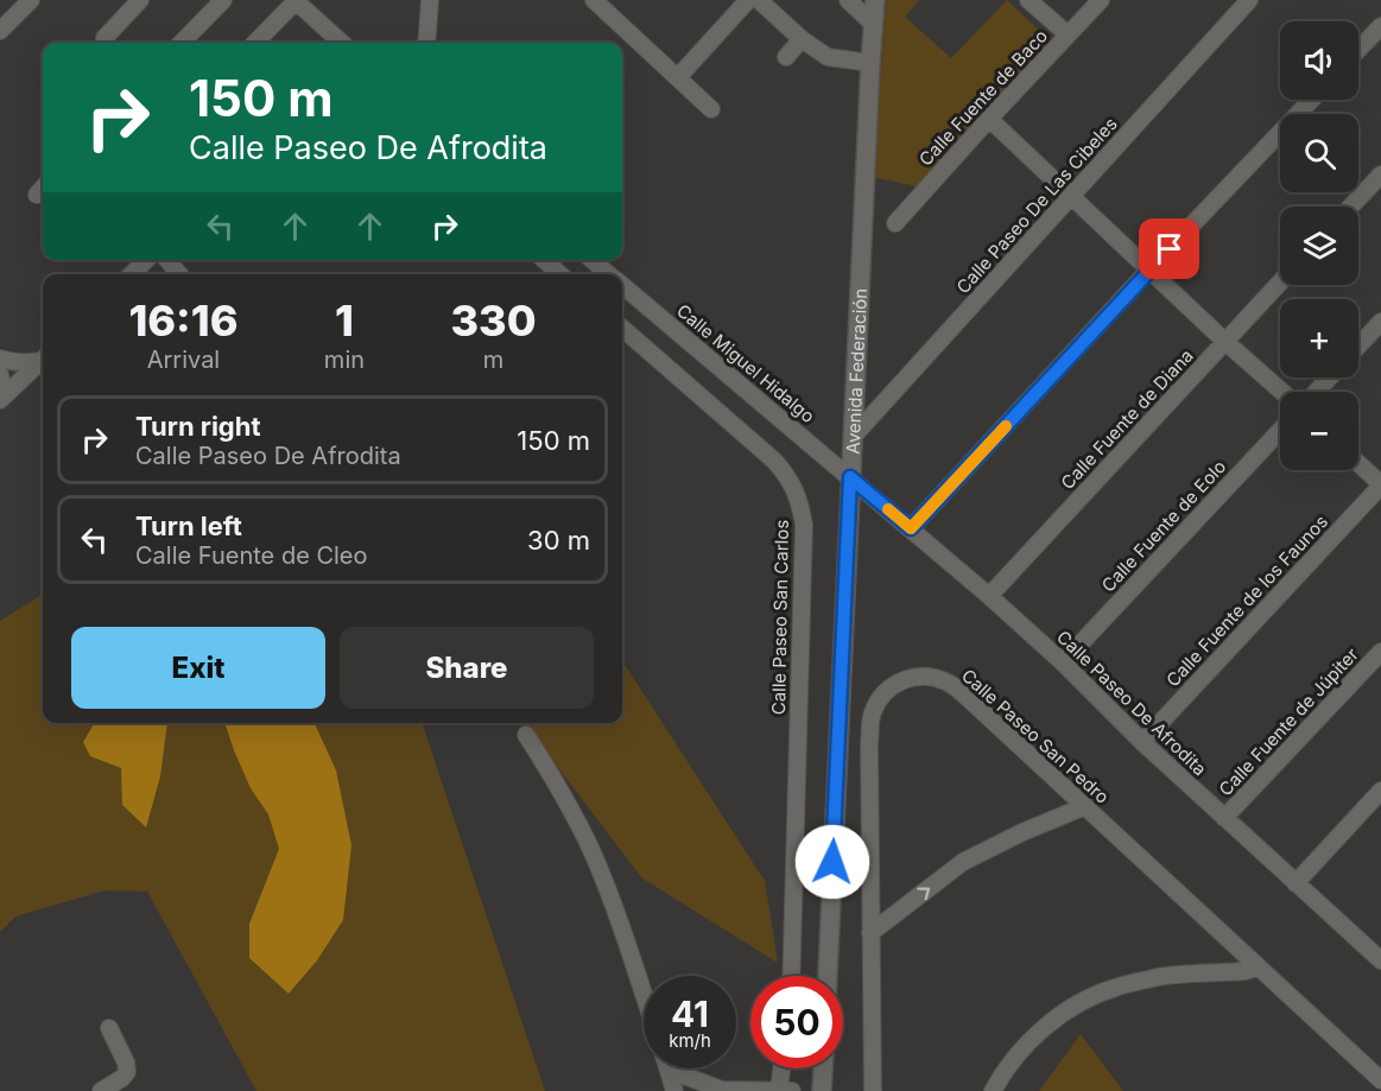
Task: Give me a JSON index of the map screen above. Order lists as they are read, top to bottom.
{
  "streets": {
    "main road": ["Avenida Federación"],
    "street": [
      "Calle Fuente de Baco",
      "Calle Paseo De Las Cibeles",
      "Calle Miguel Hidalgo",
      "Calle Fuente de Diana",
      "Calle Fuente de Eolo",
      "Calle Fuente de los Faunos",
      "Calle Paseo San Carlos",
      "Calle Paseo De Afrodita",
      "Calle Fuente de Júpiter",
      "Calle Paseo San Pedro"
    ]
  },
  "crossings": [
    ["Calle Paseo De Las Cibeles", "Avenida Federación"],
    ["Calle Miguel Hidalgo", "Avenida Federación"],
    ["Calle Miguel Hidalgo", "Calle Paseo De Afrodita"],
    ["Avenida Federación", "Calle Paseo De Afrodita"],
    ["Calle Fuente de Diana", "Calle Paseo De Afrodita"],
    ["Calle Fuente de Eolo", "Calle Paseo De Afrodita"],
    ["Calle Fuente de los Faunos", "Calle Paseo De Afrodita"],
    ["Calle Paseo De Afrodita", "Calle Fuente de Júpiter"]
  ],
  "page": {
    "map_buttons": ["+", "−"],
    "turn": ["150 m", "Calle Paseo De Afrodita"],
    "eta": [
      "16:16",
      "Arrival",
      "1",
      "min",
      "330",
      "m"
    ],
    "list": [
      {
        "name": "Turn right",
        "note": "Calle Paseo De Afrodita",
        "value": "150 m"
      },
      {
        "name": "Turn left",
        "note": "Calle Fuente de Cleo",
        "value": "30 m"
      }
    ],
    "buttons": ["Exit", "Share"],
    "speed": "41 km/h",
    "limit": "50"
  }
}
